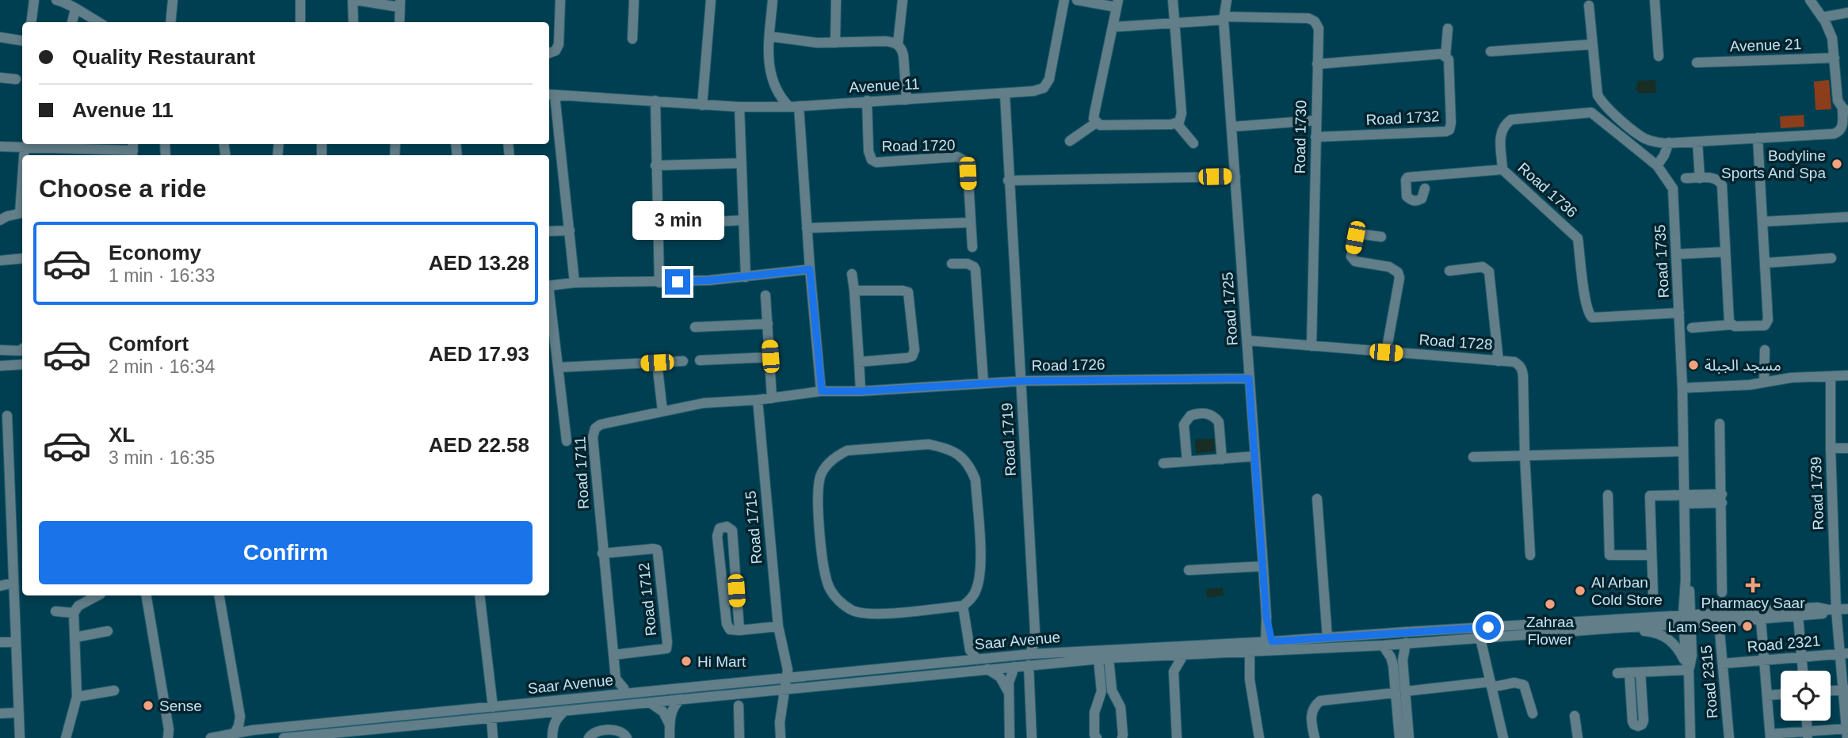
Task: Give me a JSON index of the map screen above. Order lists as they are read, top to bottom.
{
  "streets": {
    "street": [
      "Avenue 21",
      "Avenue 11",
      "Road 1732",
      "Road 1730",
      "Road 1720",
      "Road 1736",
      "Road 1735",
      "Road 1725",
      "Road 1728",
      "Road 1726",
      "Road 1719",
      "Road 1711",
      "Road 1739",
      "Road 1715",
      "Road 1712",
      "Saar Avenue",
      "Road 2321",
      "Road 2315"
    ]
  },
  "crossings": [
    ["Avenue 11", "Road 1720"],
    ["Avenue 11", "Road 1719"],
    ["Road 1732", "Road 1730"],
    ["Road 1730", "Road 1725"],
    ["Road 1730", "Road 1728"],
    ["Road 1736", "Road 1735"],
    ["Road 1735", "Saar Avenue"],
    ["Road 1725", "Road 1728"],
    ["Road 1725", "Road 1726"],
    ["Road 1725", "Saar Avenue"],
    ["Road 1726", "Road 1719"],
    ["Road 1726", "Road 1711"],
    ["Road 1719", "Saar Avenue"],
    ["Road 1711", "Road 1715"],
    ["Road 1711", "Road 1712"],
    ["Road 1739", "Saar Avenue"],
    ["Road 1739", "Road 2321"],
    ["Road 1715", "Saar Avenue"],
    ["Saar Avenue", "Road 2315"],
    ["Road 2321", "Road 2315"]
  ],
  "places": {
    "other": [
      "Bodyline Sports And Spa",
      "مسجد الجبلة",
      "Al Arban Cold Store",
      "Zahraa Flower",
      "Lam Seen",
      "Hi Mart",
      "Sense"
    ],
    "health": ["Pharmacy Saar"]
  },
  "page": {
    "banner": ["Quality Restaurant", "Avenue 11"],
    "heading": "Choose a ride",
    "bubble": "3 min",
    "list": [
      {
        "name": "Economy",
        "note": "1 min · 16:33",
        "value": "AED 13.28"
      },
      {
        "name": "Comfort",
        "note": "2 min · 16:34",
        "value": "AED 17.93"
      },
      {
        "name": "XL",
        "note": "3 min · 16:35",
        "value": "AED 22.58"
      }
    ],
    "buttons": "Confirm"
  }
}
